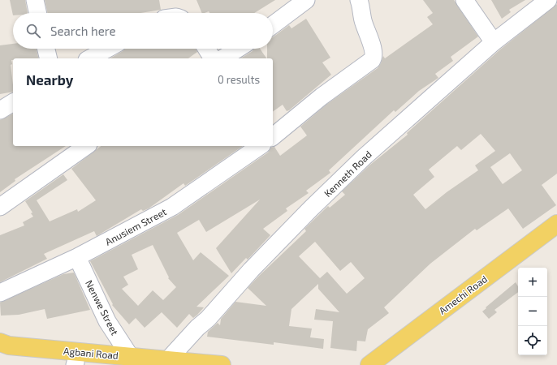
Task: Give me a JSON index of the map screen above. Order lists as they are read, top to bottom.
{
  "streets": {
    "main road": ["Amechi Road", "Agbani Road"],
    "street": ["Kenneth Road", "Anusiem Street", "Nenwe Street"]
  },
  "crossings": [
    ["Kenneth Road", "Agbani Road"],
    ["Anusiem Street", "Nenwe Street"],
    ["Nenwe Street", "Agbani Road"]
  ],
  "page": {
    "search": "Search here",
    "heading": ["Nearby", "0 results"],
    "map_buttons": ["+", "−"]
  }
}
